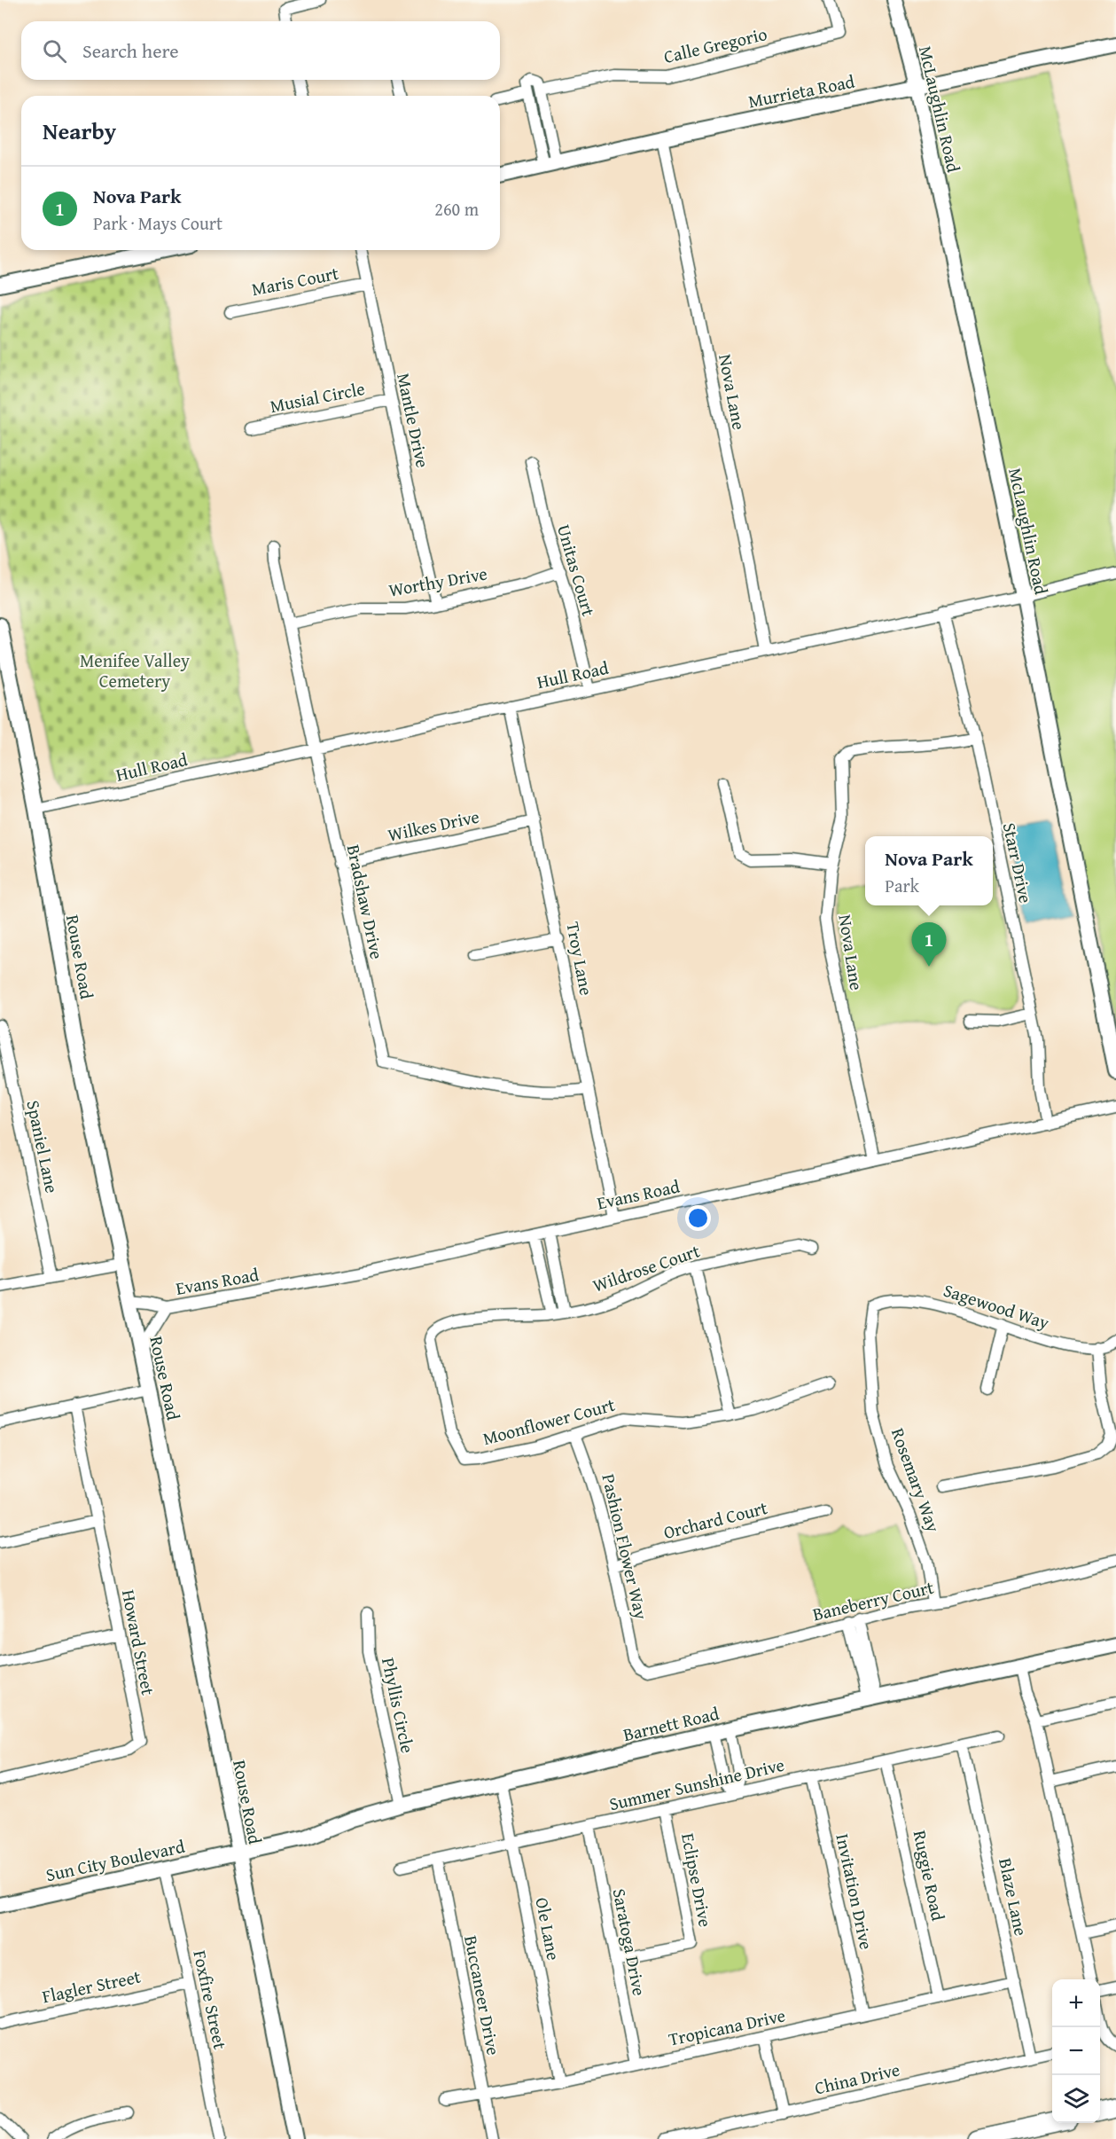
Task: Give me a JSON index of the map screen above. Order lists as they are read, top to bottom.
{
  "streets": {
    "street": [
      "Calle Gregorio",
      "Murrieta Road",
      "McLaughlin Road",
      "Maris Court",
      "Nova Lane",
      "Musial Circle",
      "Mantle Drive",
      "Unitas Court",
      "Worthy Drive",
      "Hull Road",
      "Wilkes Drive",
      "Starr Drive",
      "Bradshaw Drive",
      "Rouse Road",
      "Troy Lane",
      "Spaniel Lane",
      "Evans Road",
      "Wildrose Court",
      "Sagewood Way",
      "Moonflower Court",
      "Rosemary Way",
      "Orchard Court",
      "Pashion Flower Way",
      "Baneberry Court",
      "Howard Street",
      "Phyllis Circle",
      "Barnett Road",
      "Summer Sunshine Drive",
      "Sun City Boulevard",
      "Ruggie Road",
      "Eclipse Drive",
      "Invitation Drive",
      "Blaze Lane",
      "Ole Lane",
      "Saratoga Drive",
      "Flagler Street",
      "Buccaneer Drive",
      "Foxfire Street",
      "Tropicana Drive",
      "China Drive"
    ]
  },
  "crossings": [
    ["Murrieta Road", "McLaughlin Road"],
    ["Murrieta Road", "Nova Lane"],
    ["McLaughlin Road", "Hull Road"],
    ["Maris Court", "Mantle Drive"],
    ["Nova Lane", "Hull Road"],
    ["Nova Lane", "Starr Drive"],
    ["Nova Lane", "Evans Road"],
    ["Musial Circle", "Mantle Drive"],
    ["Mantle Drive", "Worthy Drive"],
    ["Unitas Court", "Worthy Drive"],
    ["Unitas Court", "Hull Road"],
    ["Worthy Drive", "Bradshaw Drive"],
    ["Hull Road", "Starr Drive"],
    ["Hull Road", "Bradshaw Drive"],
    ["Hull Road", "Rouse Road"],
    ["Hull Road", "Troy Lane"],
    ["Wilkes Drive", "Bradshaw Drive"],
    ["Wilkes Drive", "Troy Lane"],
    ["Starr Drive", "Evans Road"],
    ["Bradshaw Drive", "Troy Lane"],
    ["Rouse Road", "Evans Road"],
    ["Rouse Road", "Barnett Road"],
    ["Rouse Road", "Sun City Boulevard"],
    ["Troy Lane", "Evans Road"],
    ["Wildrose Court", "Moonflower Court"],
    ["Sagewood Way", "Rosemary Way"],
    ["Moonflower Court", "Pashion Flower Way"],
    ["Rosemary Way", "Baneberry Court"],
    ["Orchard Court", "Pashion Flower Way"],
    ["Pashion Flower Way", "Baneberry Court"],
    ["Phyllis Circle", "Barnett Road"],
    ["Barnett Road", "Sun City Boulevard"],
    ["Barnett Road", "Ole Lane"],
    ["Summer Sunshine Drive", "Ruggie Road"],
    ["Summer Sunshine Drive", "Eclipse Drive"],
    ["Summer Sunshine Drive", "Invitation Drive"],
    ["Summer Sunshine Drive", "Blaze Lane"],
    ["Summer Sunshine Drive", "Ole Lane"],
    ["Summer Sunshine Drive", "Saratoga Drive"],
    ["Summer Sunshine Drive", "Buccaneer Drive"],
    ["Sun City Boulevard", "Foxfire Street"],
    ["Ruggie Road", "Tropicana Drive"],
    ["Eclipse Drive", "Saratoga Drive"],
    ["Invitation Drive", "Tropicana Drive"],
    ["Blaze Lane", "Tropicana Drive"],
    ["Blaze Lane", "China Drive"],
    ["Ole Lane", "Tropicana Drive"],
    ["Saratoga Drive", "Tropicana Drive"],
    ["Flagler Street", "Foxfire Street"],
    ["Buccaneer Drive", "Tropicana Drive"]
  ],
  "parks": ["Menifee Valley Cemetery"],
  "page": {
    "search": "Search here",
    "heading": "Nearby",
    "list": [
      {
        "mark": "1",
        "name": "Nova Park",
        "note": "Park · Mays Court",
        "value": "260 m"
      }
    ],
    "popup": ["Nova Park", "Park"],
    "pins": "1",
    "map_buttons": ["+", "−"]
  }
}
